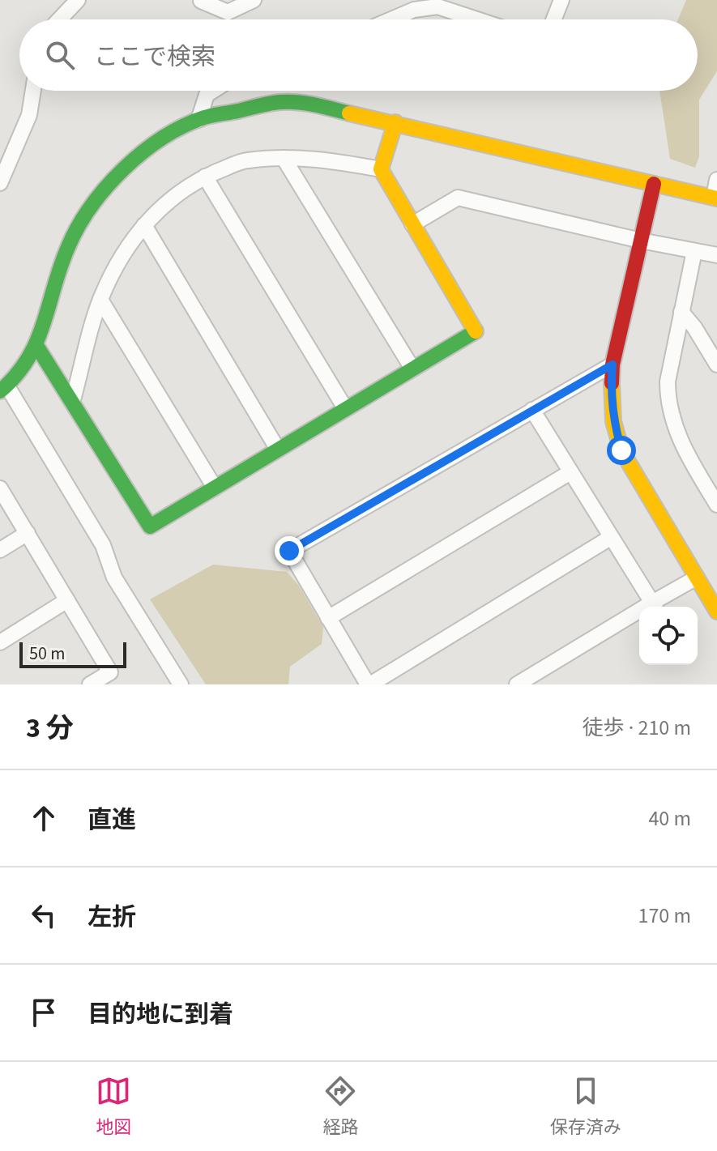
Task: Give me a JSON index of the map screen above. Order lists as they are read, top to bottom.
{
  "scale_bar": "50 m",
  "page": {
    "search": "ここで検索",
    "scale": "50 m",
    "heading": ["3 分", "徒歩 · 210 m"],
    "list": [
      ["直進", "40 m"],
      ["左折", "170 m"],
      "目的地に到着"
    ],
    "nav": ["地図", "経路", "保存済み"]
  }
}
